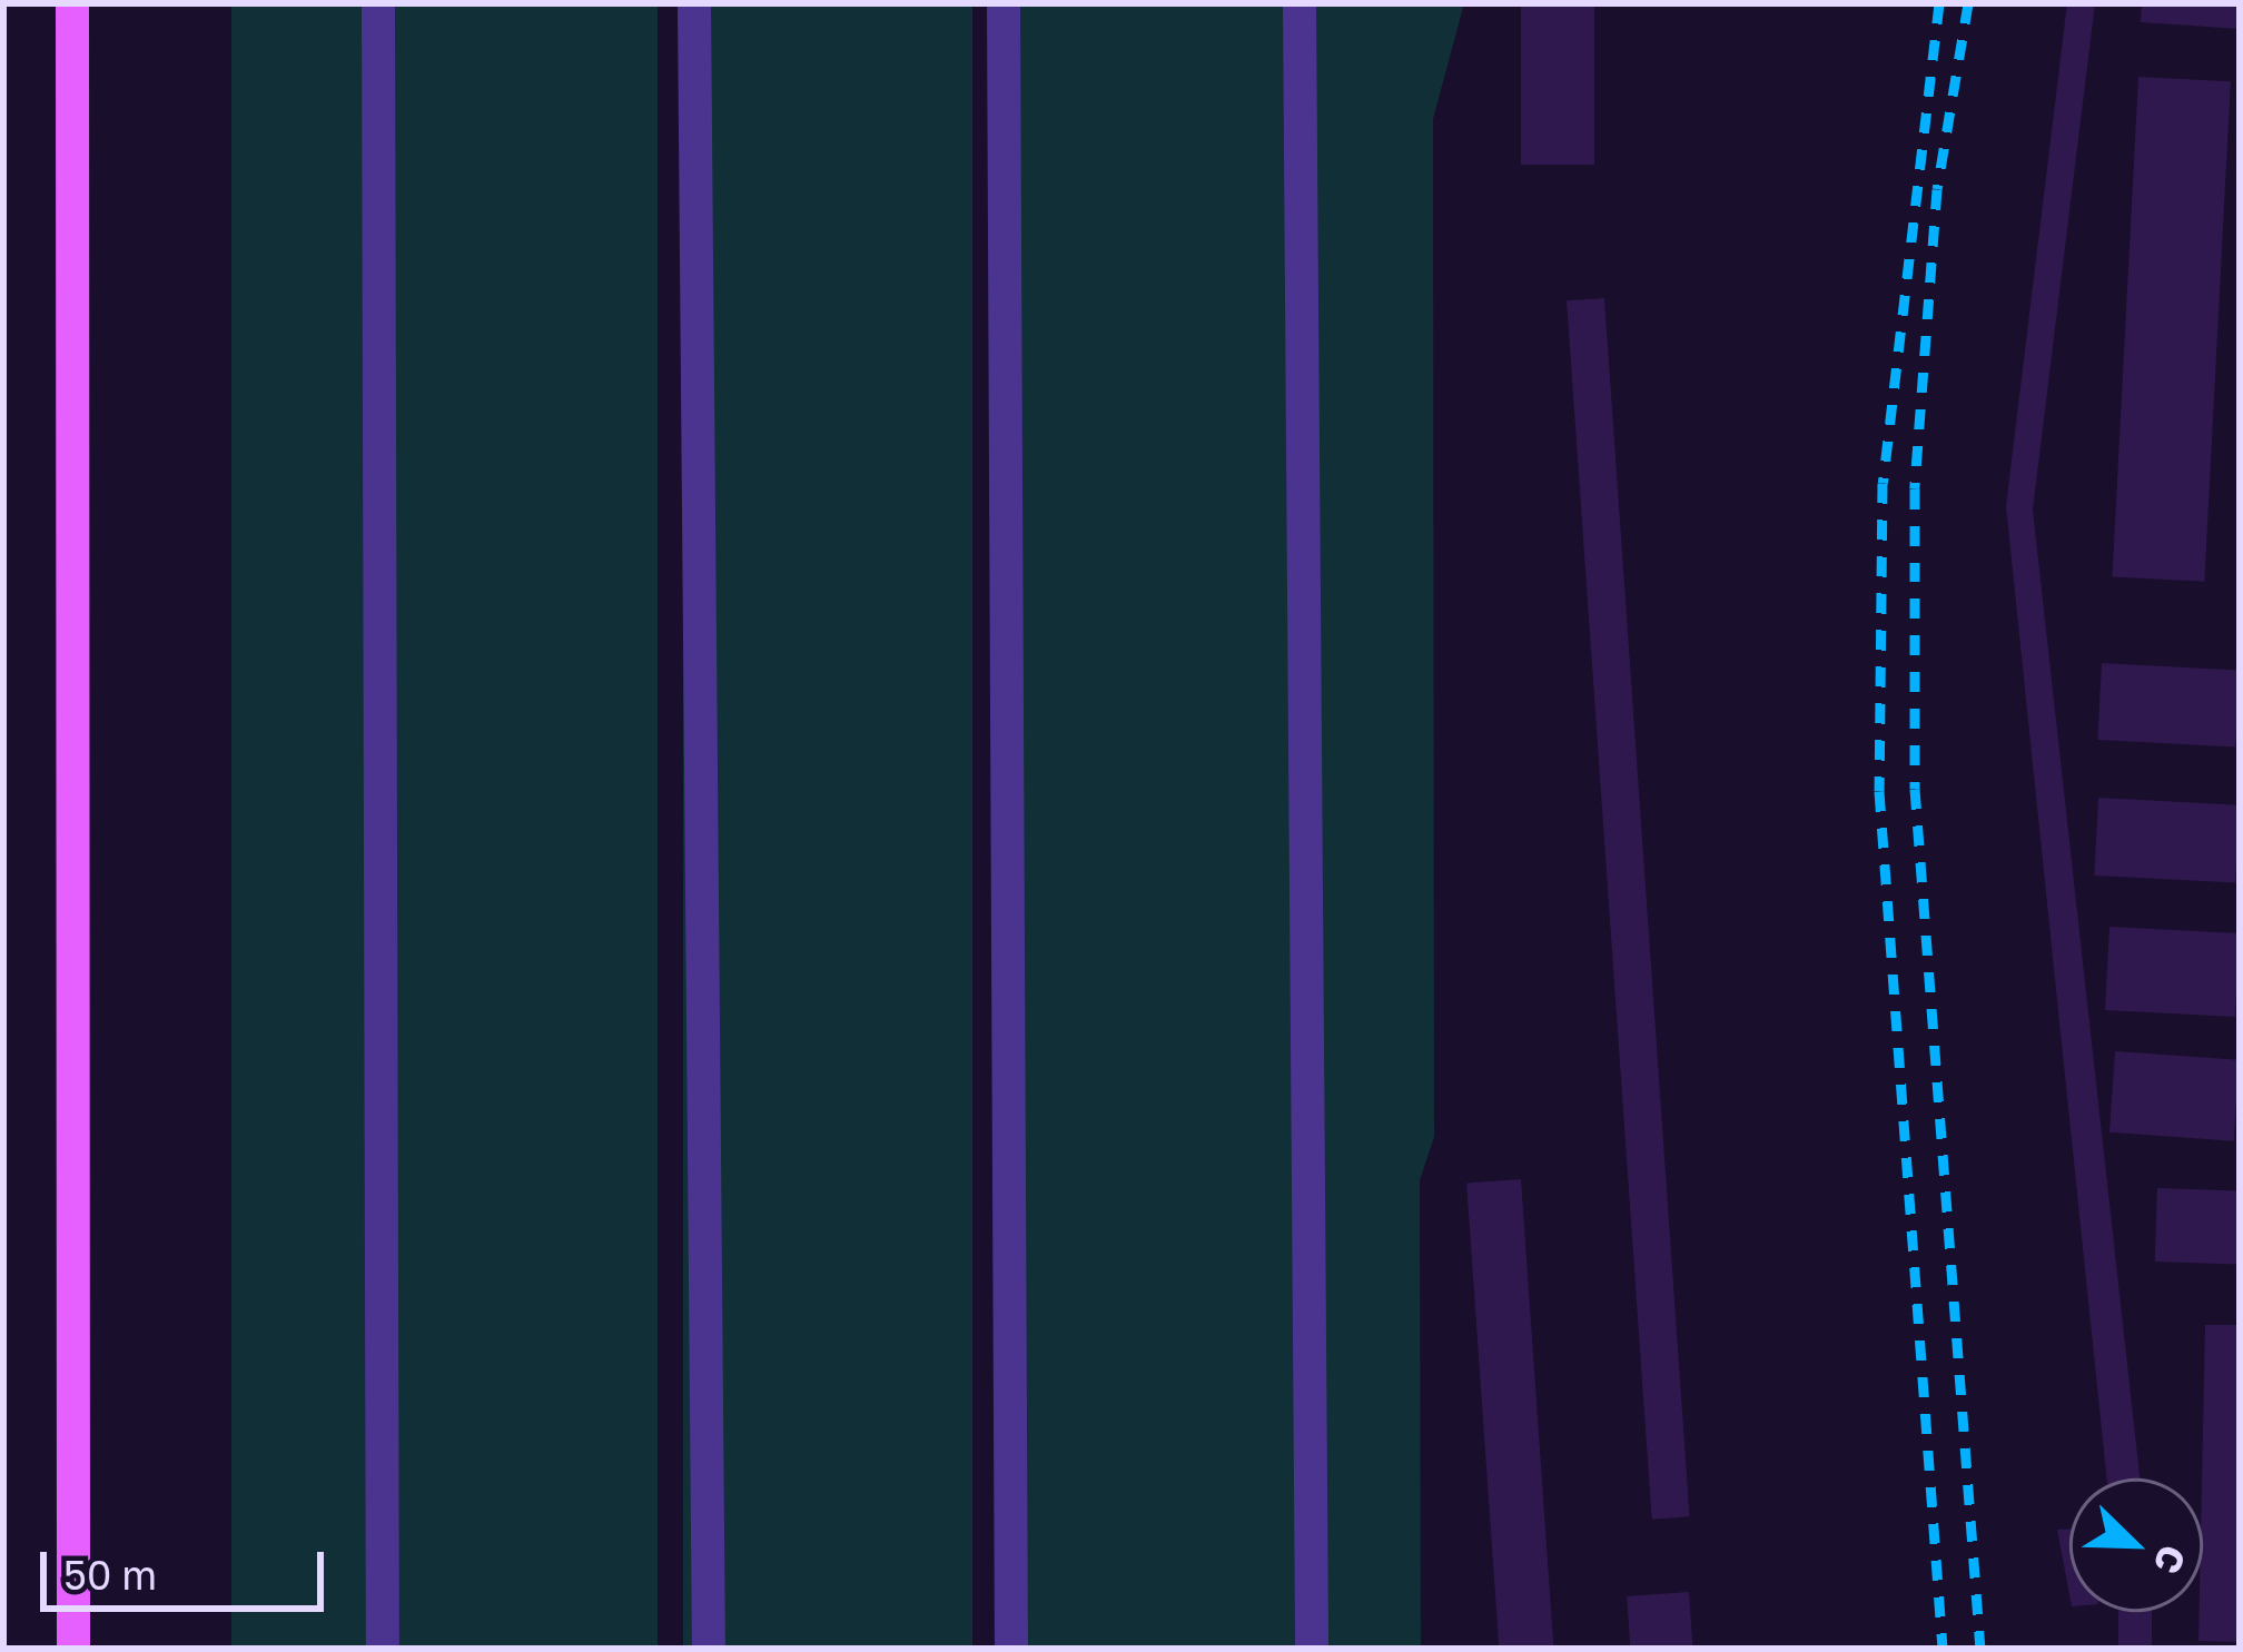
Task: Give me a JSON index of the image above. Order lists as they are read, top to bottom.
{
  "scale_bar": "50 m",
  "north": "bottom right"
}
